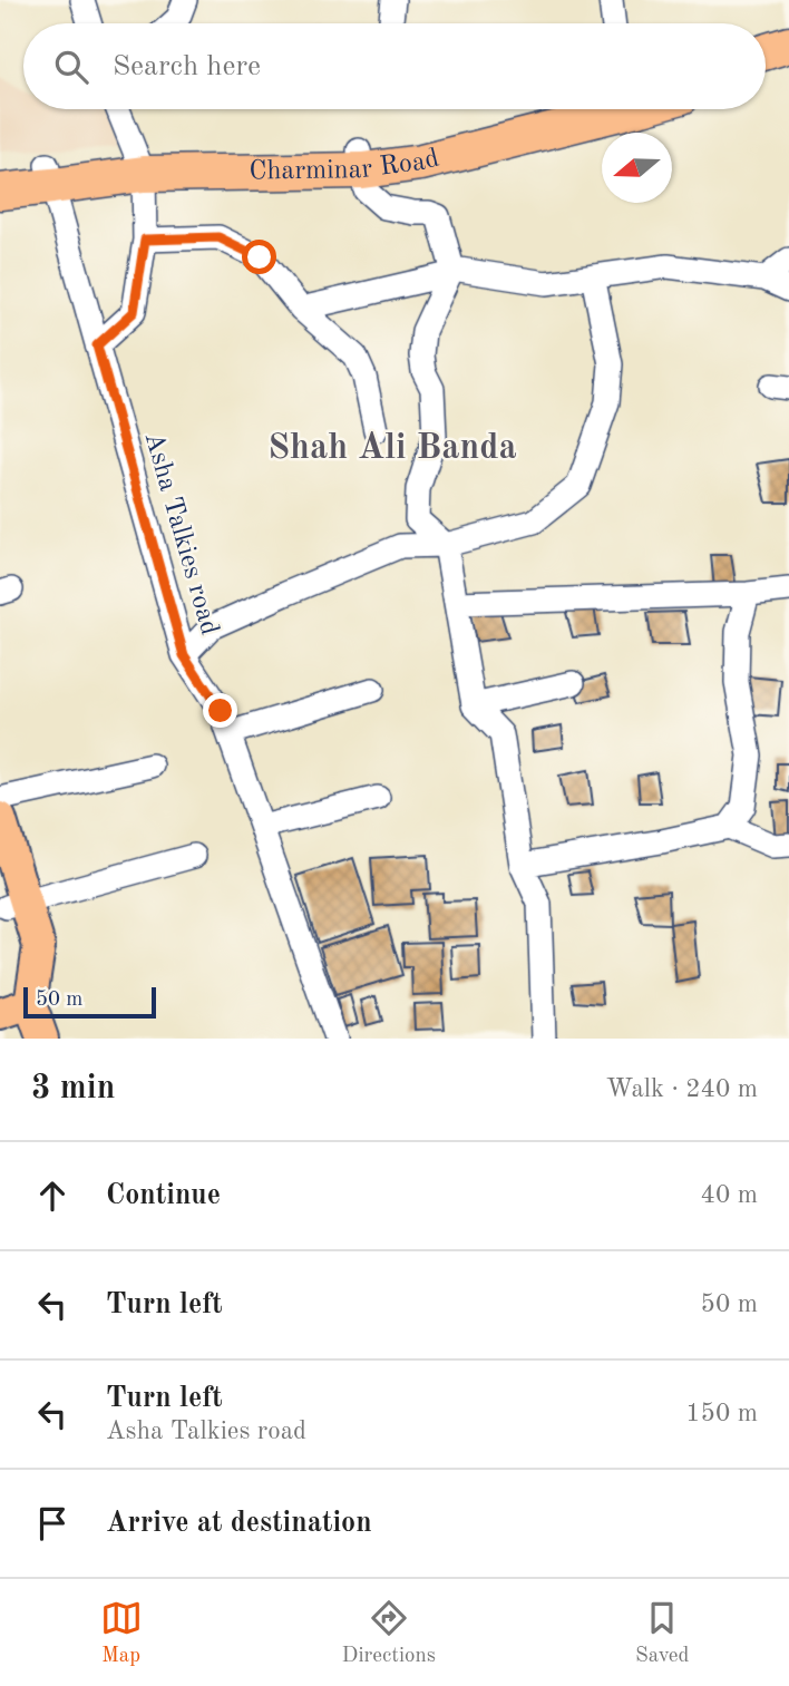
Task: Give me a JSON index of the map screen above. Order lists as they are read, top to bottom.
{
  "streets": {
    "highway": ["Charminar Road"],
    "street": ["Asha Talkies road"]
  },
  "crossings": [
    ["Charminar Road", "Asha Talkies road"]
  ],
  "districts": ["Shah Ali Banda"],
  "scale_bar": "50 m",
  "north": "left",
  "page": {
    "search": "Search here",
    "scale": "50 m",
    "heading": ["3 min", "Walk · 240 m"],
    "list": [
      ["Continue", "40 m"],
      ["Turn left", "50 m"],
      ["Turn left", "Asha Talkies road", "150 m"],
      "Arrive at destination"
    ],
    "nav": ["Map", "Directions", "Saved"]
  }
}
